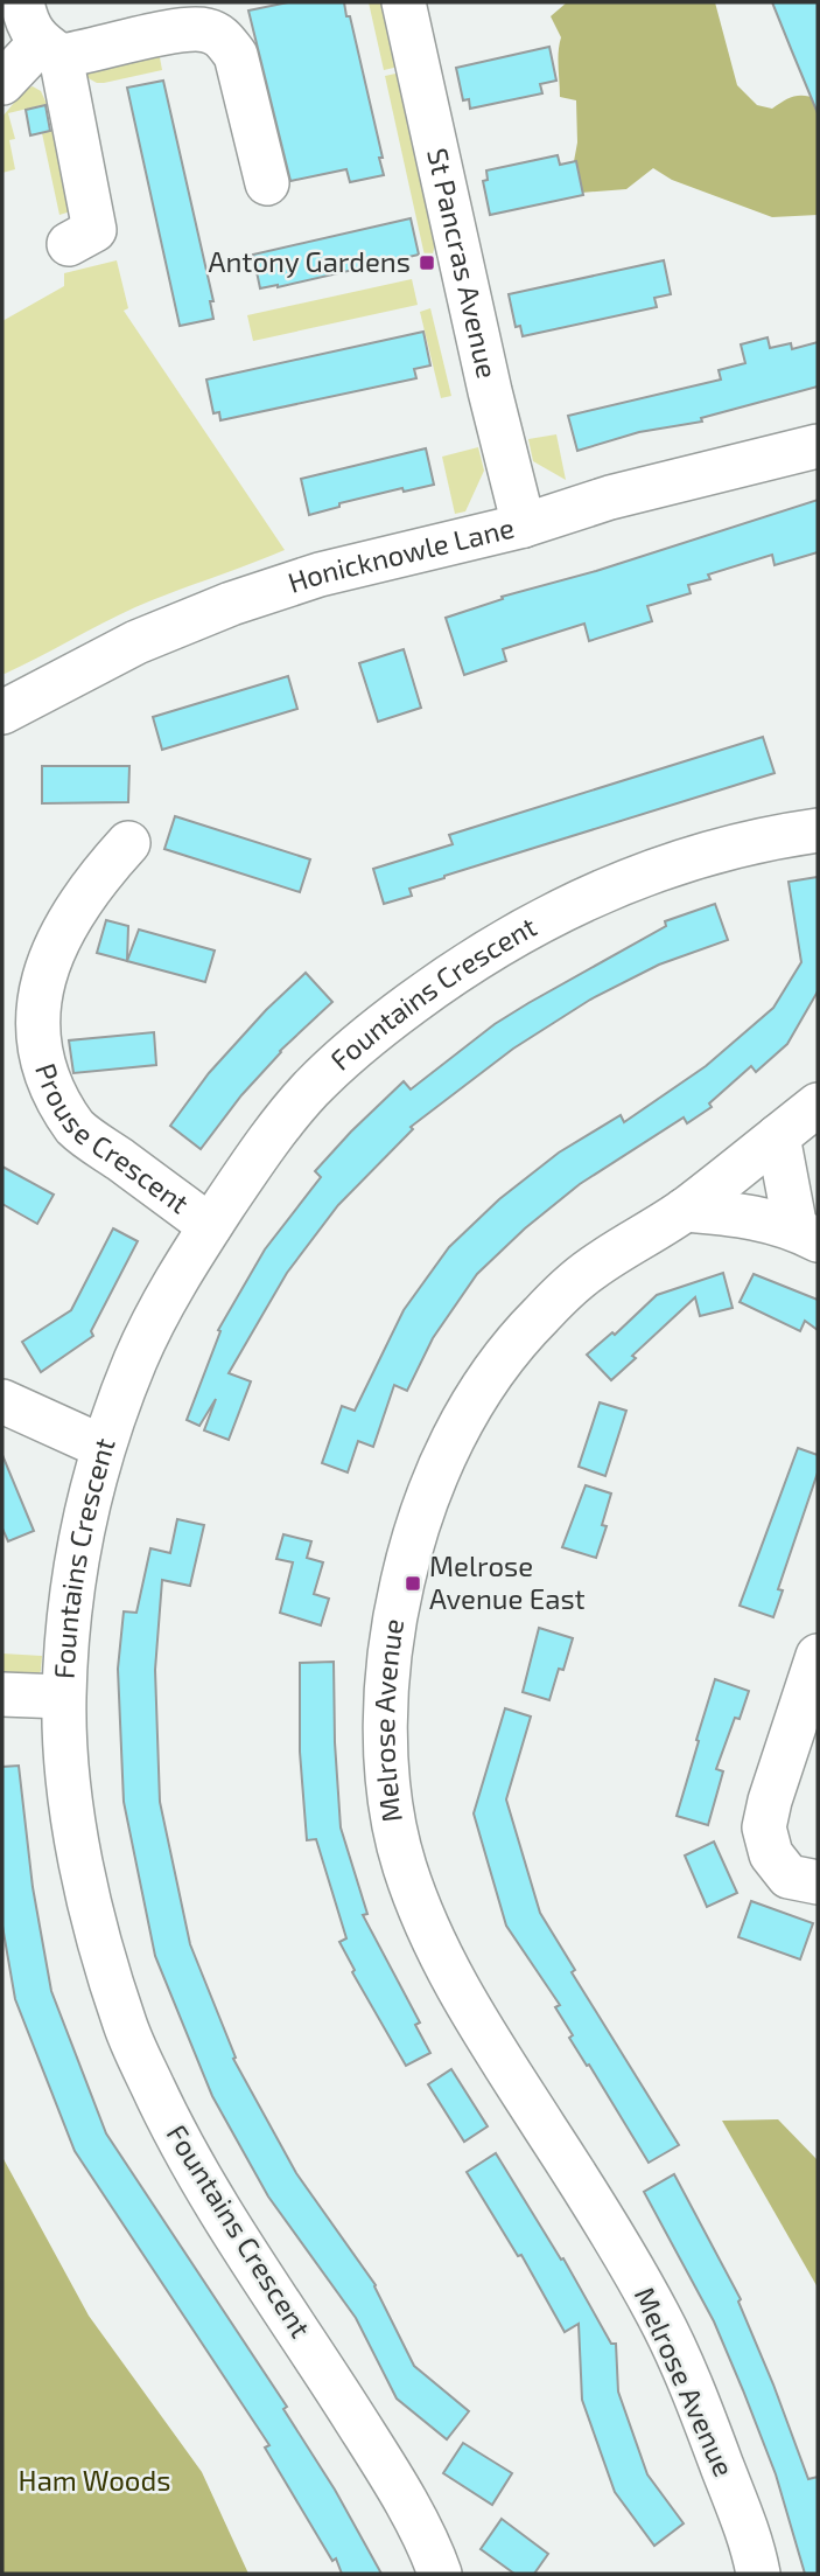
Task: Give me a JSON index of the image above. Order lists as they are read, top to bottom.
{
  "streets": {
    "street": [
      "St Pancras Avenue",
      "Honicknowle Lane",
      "Fountains Crescent",
      "Prouse Crescent",
      "Melrose Avenue"
    ]
  },
  "crossings": [
    ["St Pancras Avenue", "Honicknowle Lane"],
    ["Fountains Crescent", "Prouse Crescent"]
  ],
  "parks": ["Ham Woods"],
  "places": {
    "transit": ["Antony Gardens", "Melrose Avenue East"]
  }
}
